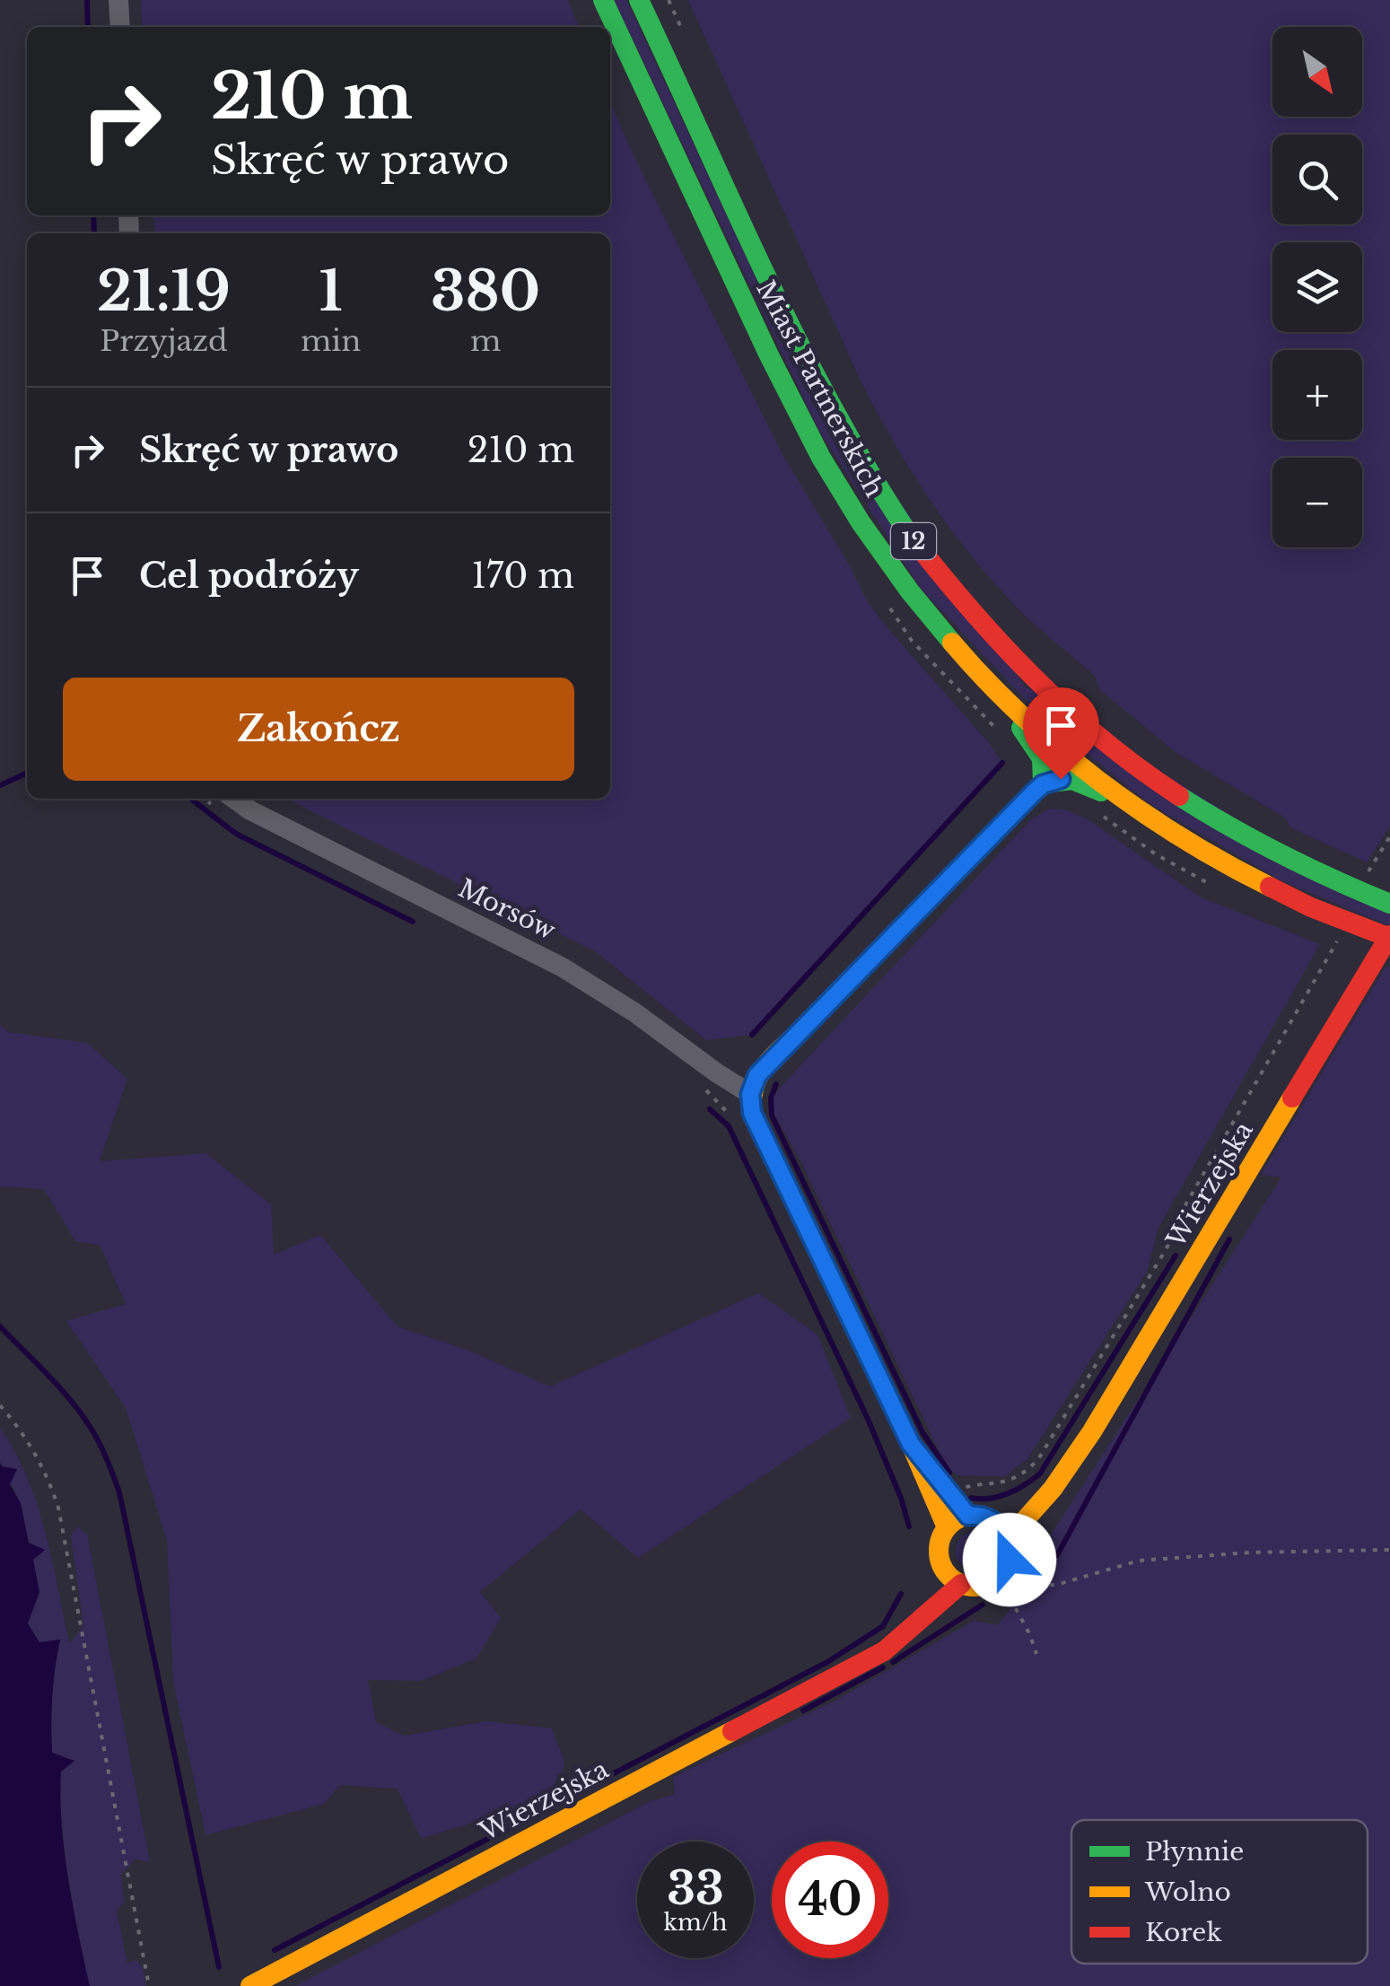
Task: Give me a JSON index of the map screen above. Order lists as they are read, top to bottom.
{
  "streets": {
    "street": [
      "Miast Partnerskich",
      "12",
      "Morsów",
      "Wierzejska"
    ]
  },
  "crossings": [
    ["Miast Partnerskich", "Wierzejska"]
  ],
  "legend": ["Płynnie", "Wolno", "Korek"],
  "north": "bottom right",
  "page": {
    "map_buttons": ["+", "−"],
    "turn": ["210 m", "Skręć w prawo"],
    "eta": [
      "21:19",
      "Przyjazd",
      "1",
      "min",
      "380",
      "m"
    ],
    "list": [
      {
        "name": "Skręć w prawo",
        "value": "210 m"
      },
      {
        "name": "Cel podróży",
        "value": "170 m"
      }
    ],
    "buttons": "Zakończ",
    "speed": "33 km/h",
    "limit": "40"
  }
}
